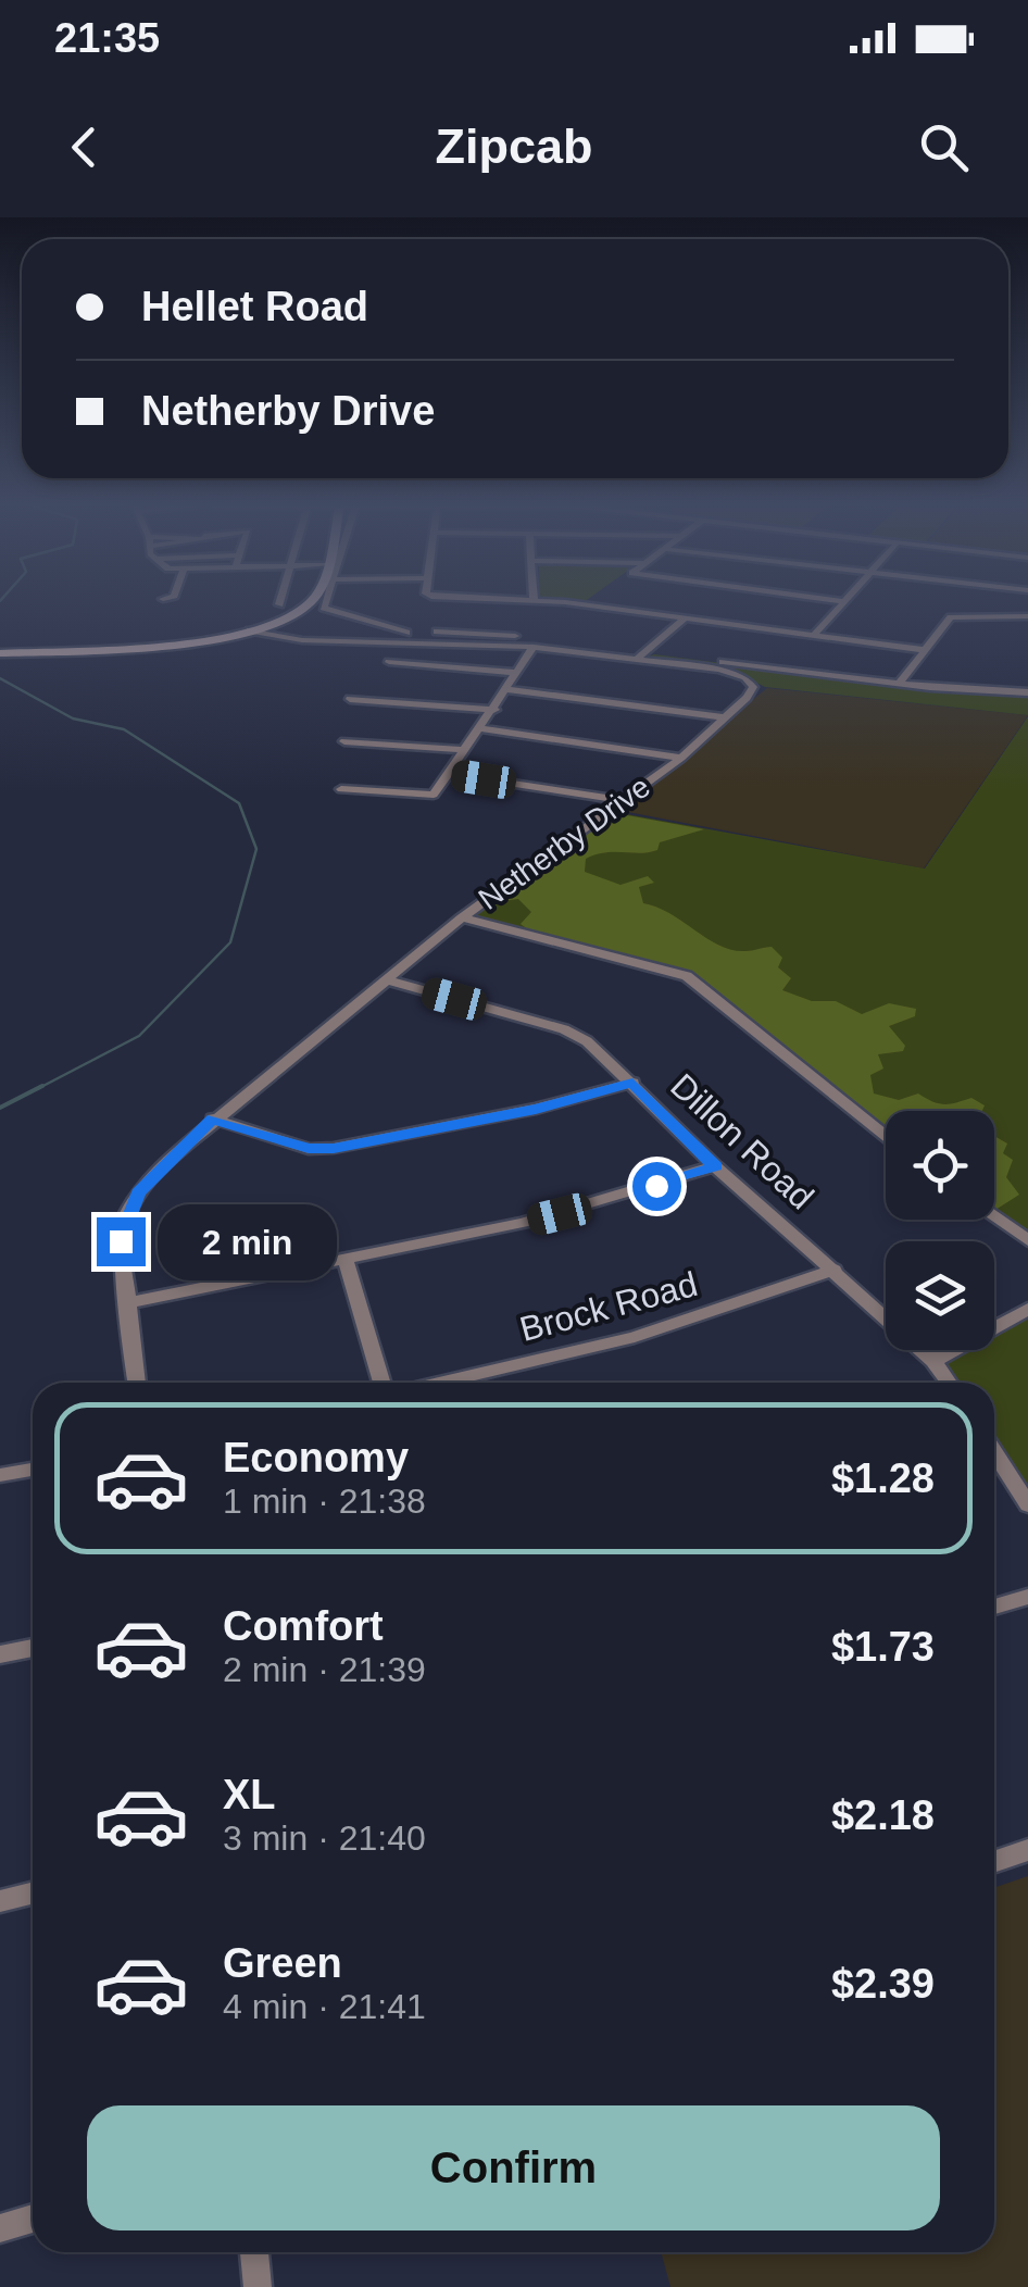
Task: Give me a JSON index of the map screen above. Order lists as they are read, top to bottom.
{
  "streets": {
    "street": ["Netherby Drive", "Dillon Road", "Brock Road"]
  },
  "crossings": [
    ["Netherby Drive", "Dillon Road"],
    ["Dillon Road", "Brock Road"]
  ],
  "page": {
    "status": "21:35",
    "header": "Zipcab",
    "banner": ["Hellet Road", "Netherby Drive"],
    "bubble": "2 min",
    "list": [
      {
        "name": "Economy",
        "note": "1 min · 21:38",
        "value": "$1.28"
      },
      {
        "name": "Comfort",
        "note": "2 min · 21:39",
        "value": "$1.73"
      },
      {
        "name": "XL",
        "note": "3 min · 21:40",
        "value": "$2.18"
      },
      {
        "name": "Green",
        "note": "4 min · 21:41",
        "value": "$2.39"
      }
    ],
    "buttons": "Confirm"
  }
}
